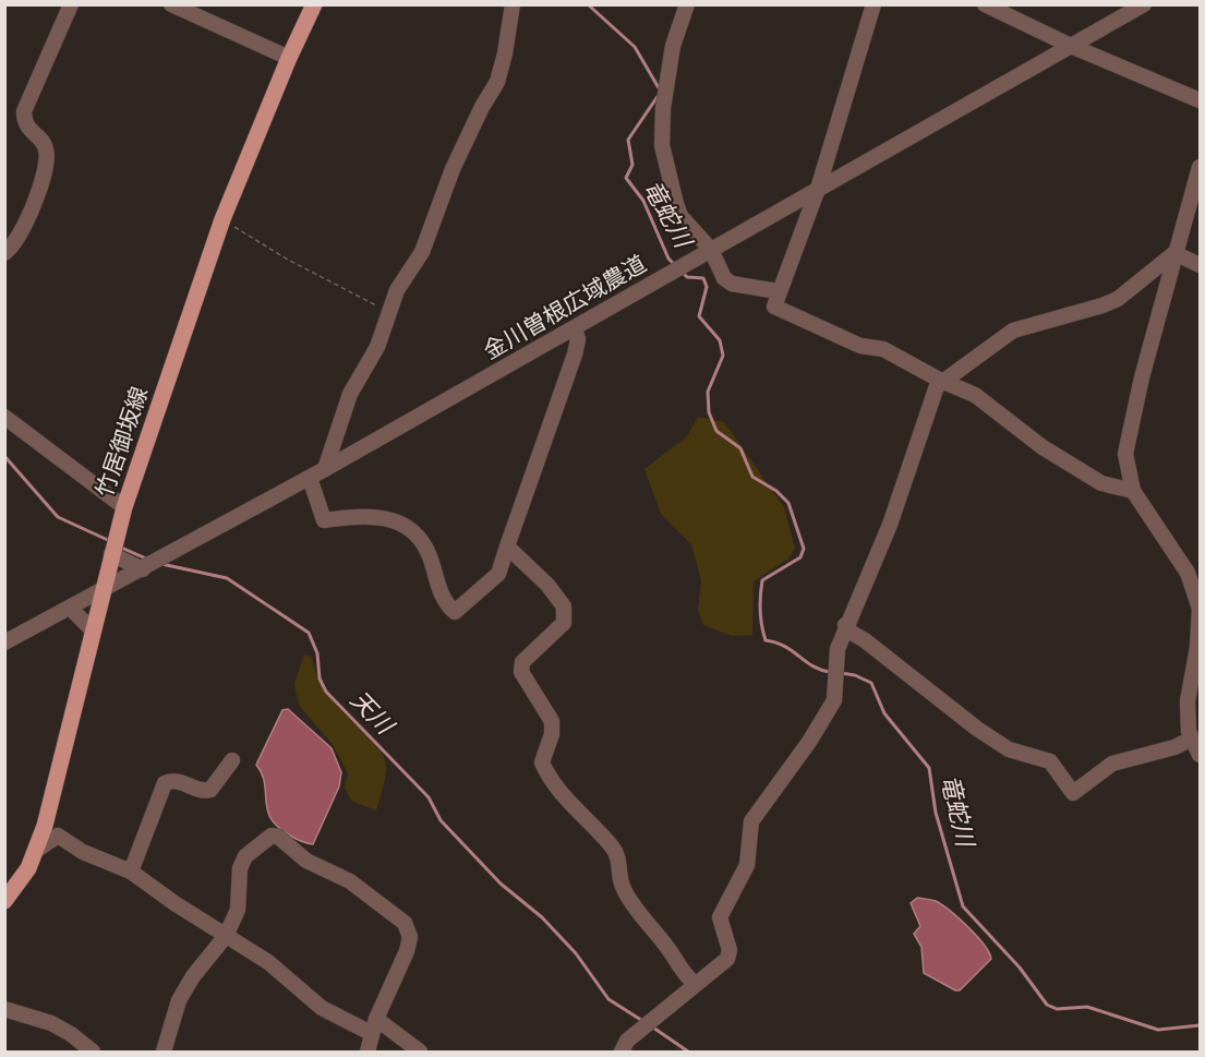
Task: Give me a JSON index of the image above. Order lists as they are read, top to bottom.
{
  "streets": {
    "main road": ["竹居御坂線"],
    "street": ["金川曽根広域農道"]
  },
  "crossings": [
    ["金川曽根広域農道", "竹居御坂線"]
  ],
  "water": ["竜蛇川", "天川"]
}
